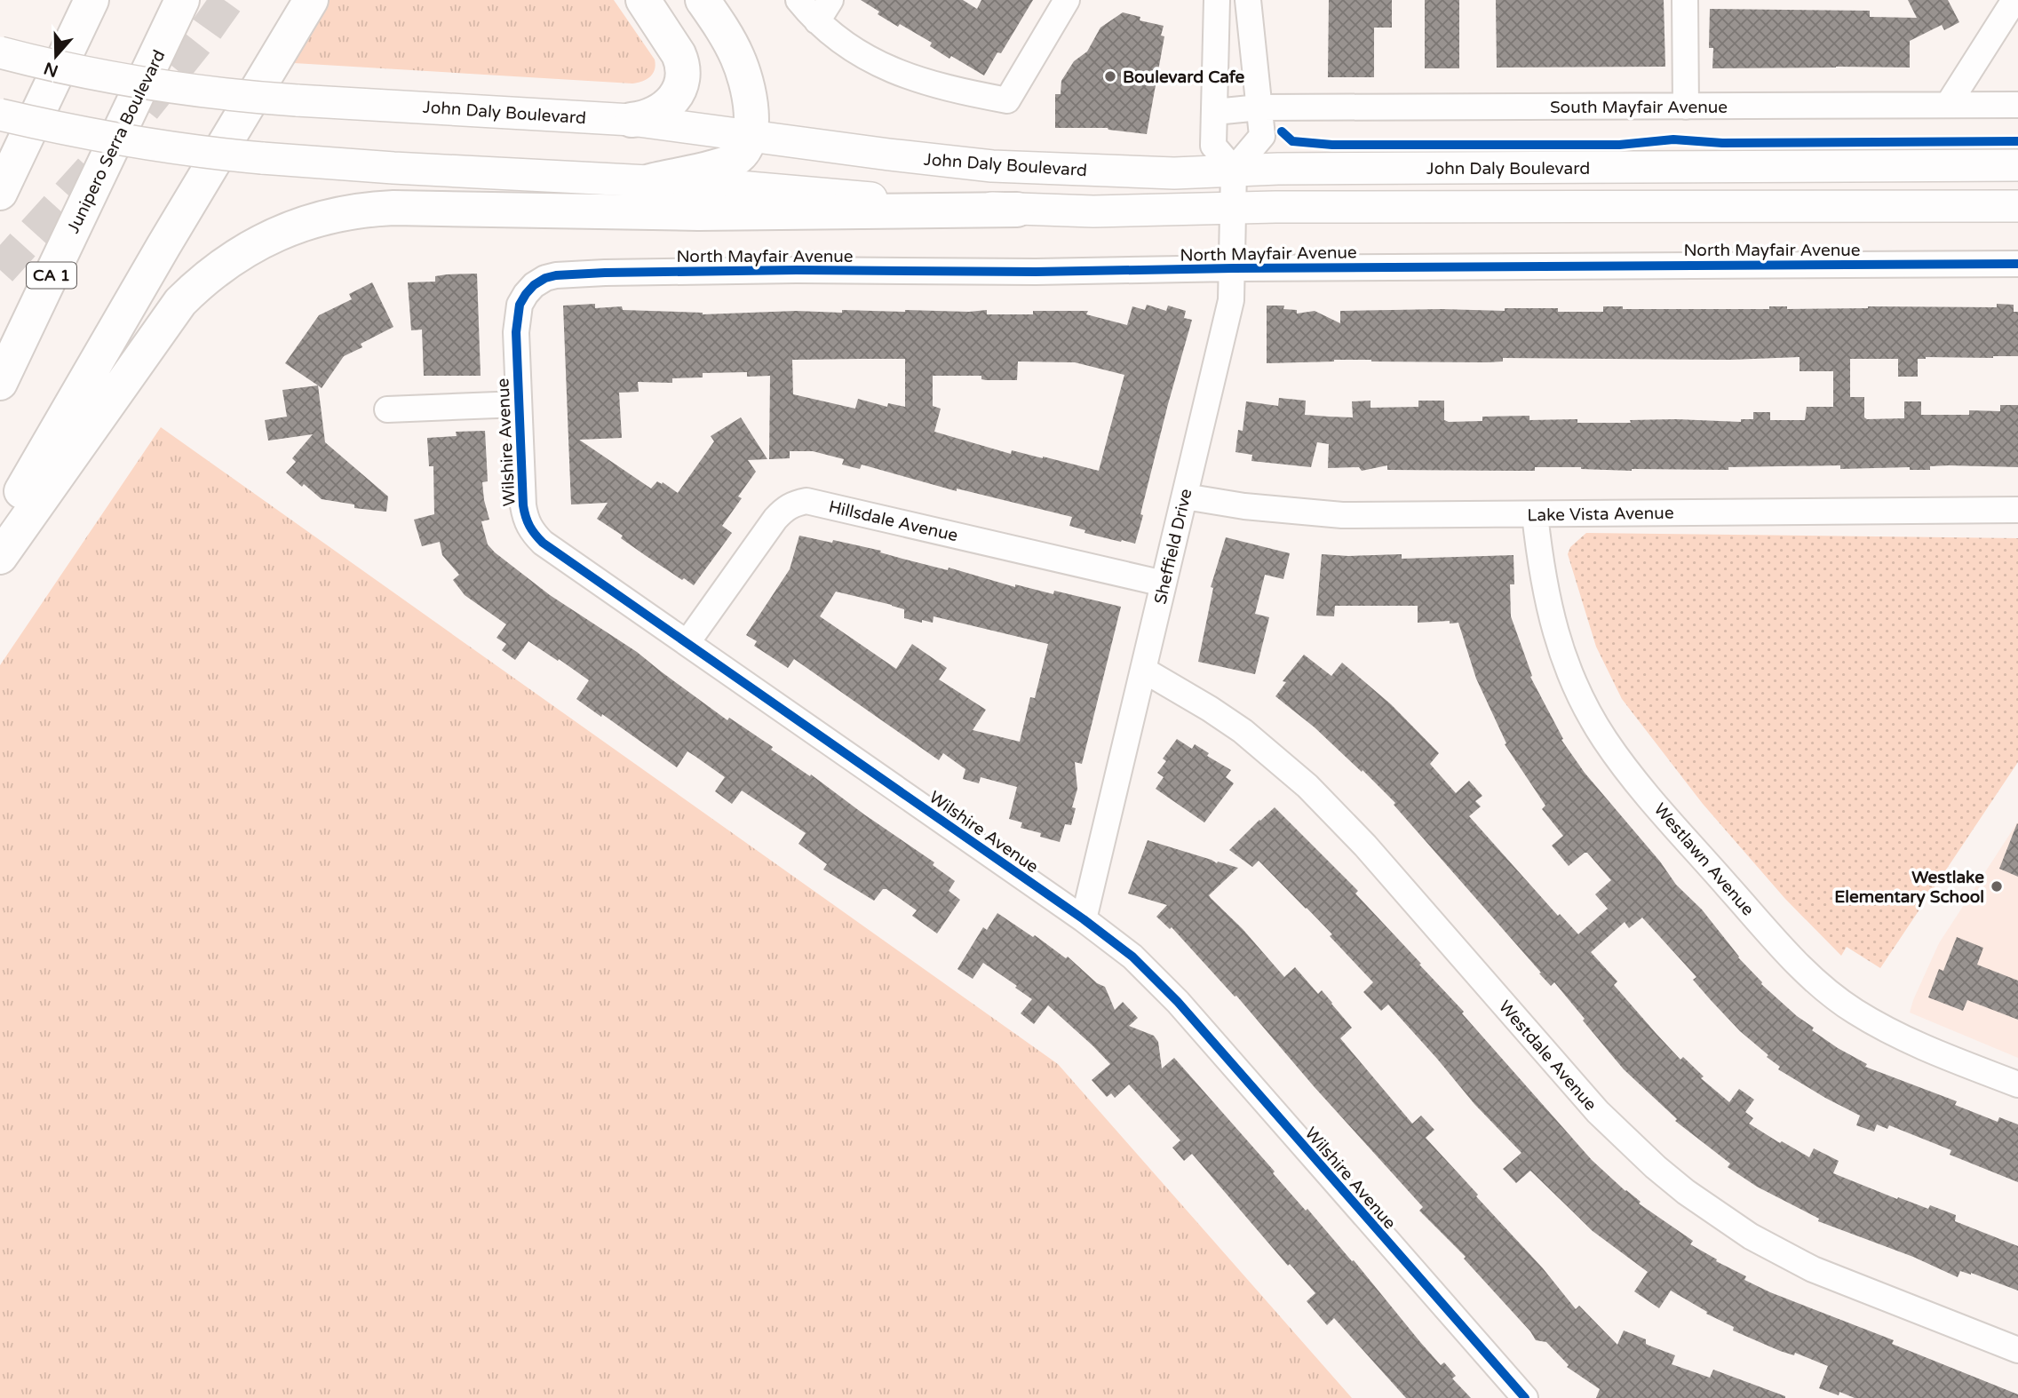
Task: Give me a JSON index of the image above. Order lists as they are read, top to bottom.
{
  "streets": {
    "highway": ["Junipero Serra Boulevard", "CA 1"],
    "main road": ["John Daly Boulevard"],
    "street": [
      "South Mayfair Avenue",
      "North Mayfair Avenue",
      "Wilshire Avenue",
      "Lake Vista Avenue",
      "Hillsdale Avenue",
      "Sheffield Drive",
      "Westlawn Avenue",
      "Westdale Avenue"
    ]
  },
  "crossings": [
    ["John Daly Boulevard", "Sheffield Drive"],
    ["North Mayfair Avenue", "Wilshire Avenue"],
    ["North Mayfair Avenue", "Sheffield Drive"],
    ["Wilshire Avenue", "Hillsdale Avenue"],
    ["Wilshire Avenue", "Sheffield Drive"],
    ["Lake Vista Avenue", "Sheffield Drive"],
    ["Lake Vista Avenue", "Westlawn Avenue"],
    ["Hillsdale Avenue", "Sheffield Drive"],
    ["Sheffield Drive", "Westdale Avenue"]
  ],
  "places": ["Boulevard Cafe", "Westlake Elementary School"],
  "north": "bottom"
}
